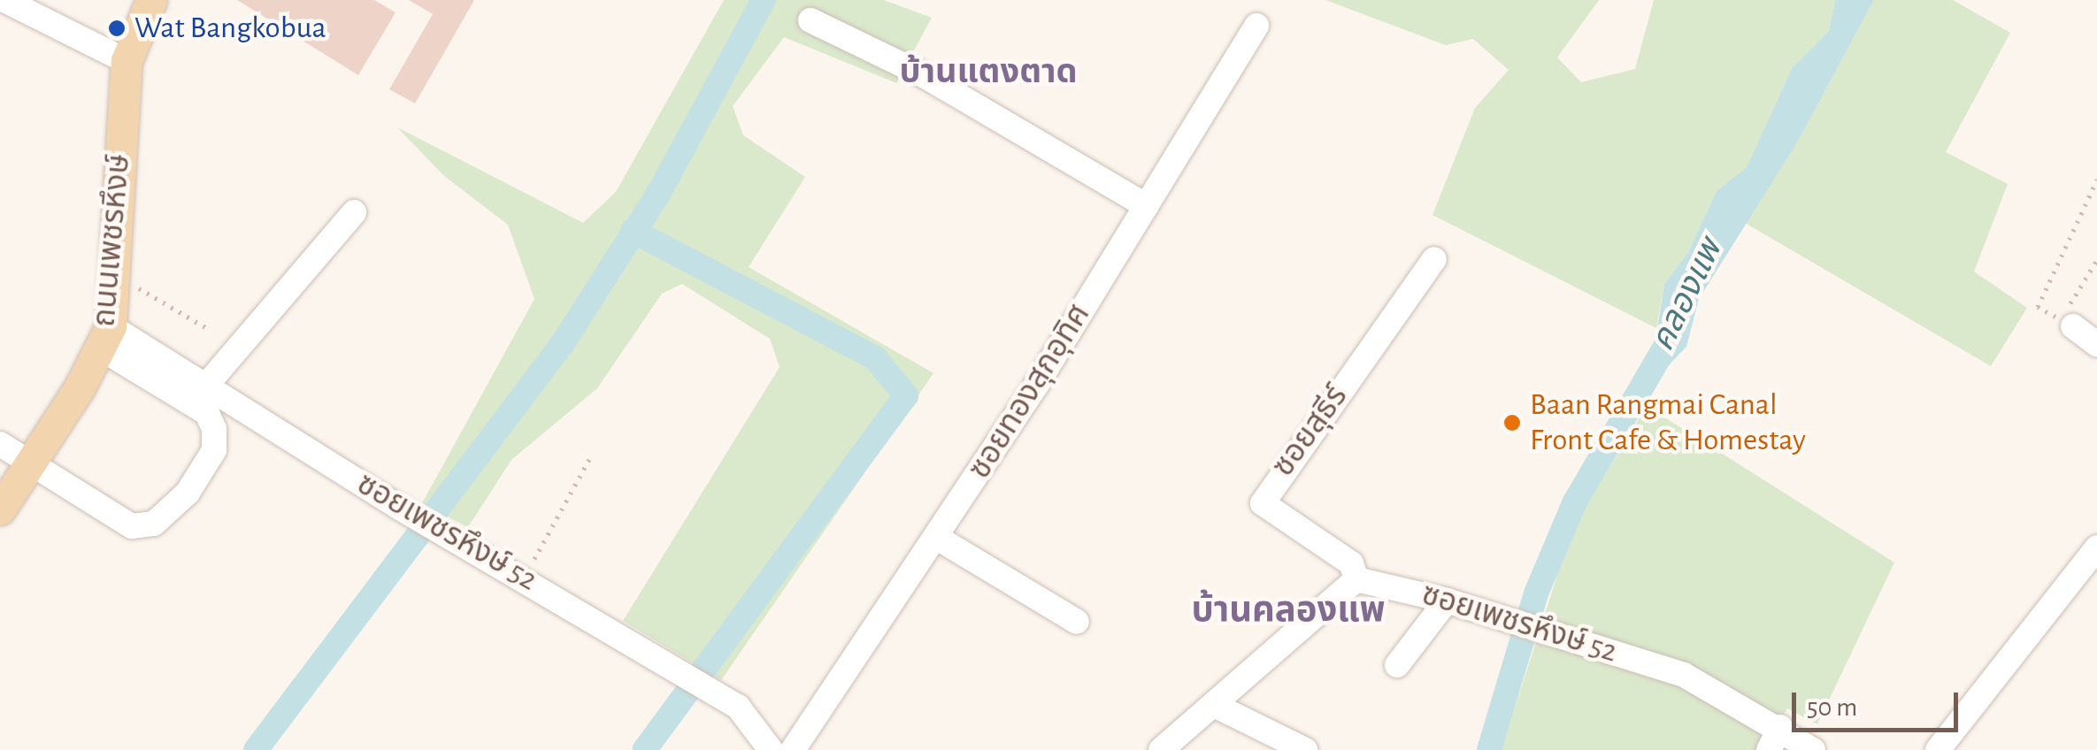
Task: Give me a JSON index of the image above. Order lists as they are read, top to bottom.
{
  "streets": {
    "main road": ["ถนนเพชรหึงษ์"],
    "street": ["ซอยทองสุกอุทิศ", "ซอยสุธีร์", "ซอยเพชรหึงษ์ 52"]
  },
  "crossings": [
    ["ถนนเพชรหึงษ์", "ซอยเพชรหึงษ์ 52"],
    ["ซอยสุธีร์", "ซอยเพชรหึงษ์ 52"]
  ],
  "districts": ["บ้านแตงตาด", "บ้านคลองแพ"],
  "water": ["คลองแพ"],
  "places": ["Wat Bangkobua", "Baan Rangmai Canal Front Cafe & Homestay"],
  "scale_bar": "50 m"
}
